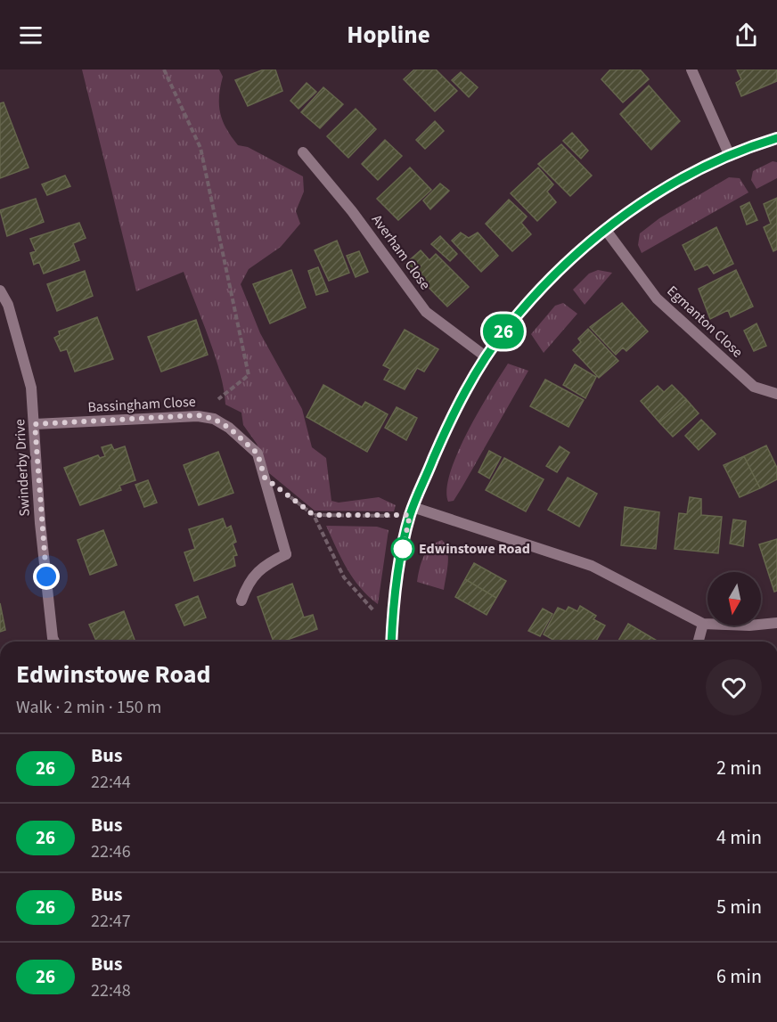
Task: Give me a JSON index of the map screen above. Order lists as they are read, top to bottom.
{
  "streets": {
    "street": [
      "Averham Close",
      "Egmanton Close",
      "Bassingham Close",
      "Swinderby Drive"
    ]
  },
  "crossings": [
    ["Bassingham Close", "Swinderby Drive"]
  ],
  "places": ["Edwinstowe Road"],
  "lines": ["bus line 26"],
  "north": "bottom",
  "page": {
    "header": "Hopline",
    "on_map": "26",
    "heading": ["Edwinstowe Road", "Walk · 2 min · 150 m"],
    "list": [
      {
        "mark": "26",
        "name": "Bus",
        "note": "22:44",
        "value": "2 min"
      },
      {
        "mark": "26",
        "name": "Bus",
        "note": "22:46",
        "value": "4 min"
      },
      {
        "mark": "26",
        "name": "Bus",
        "note": "22:47",
        "value": "5 min"
      },
      {
        "mark": "26",
        "name": "Bus",
        "note": "22:48",
        "value": "6 min"
      }
    ]
  }
}
